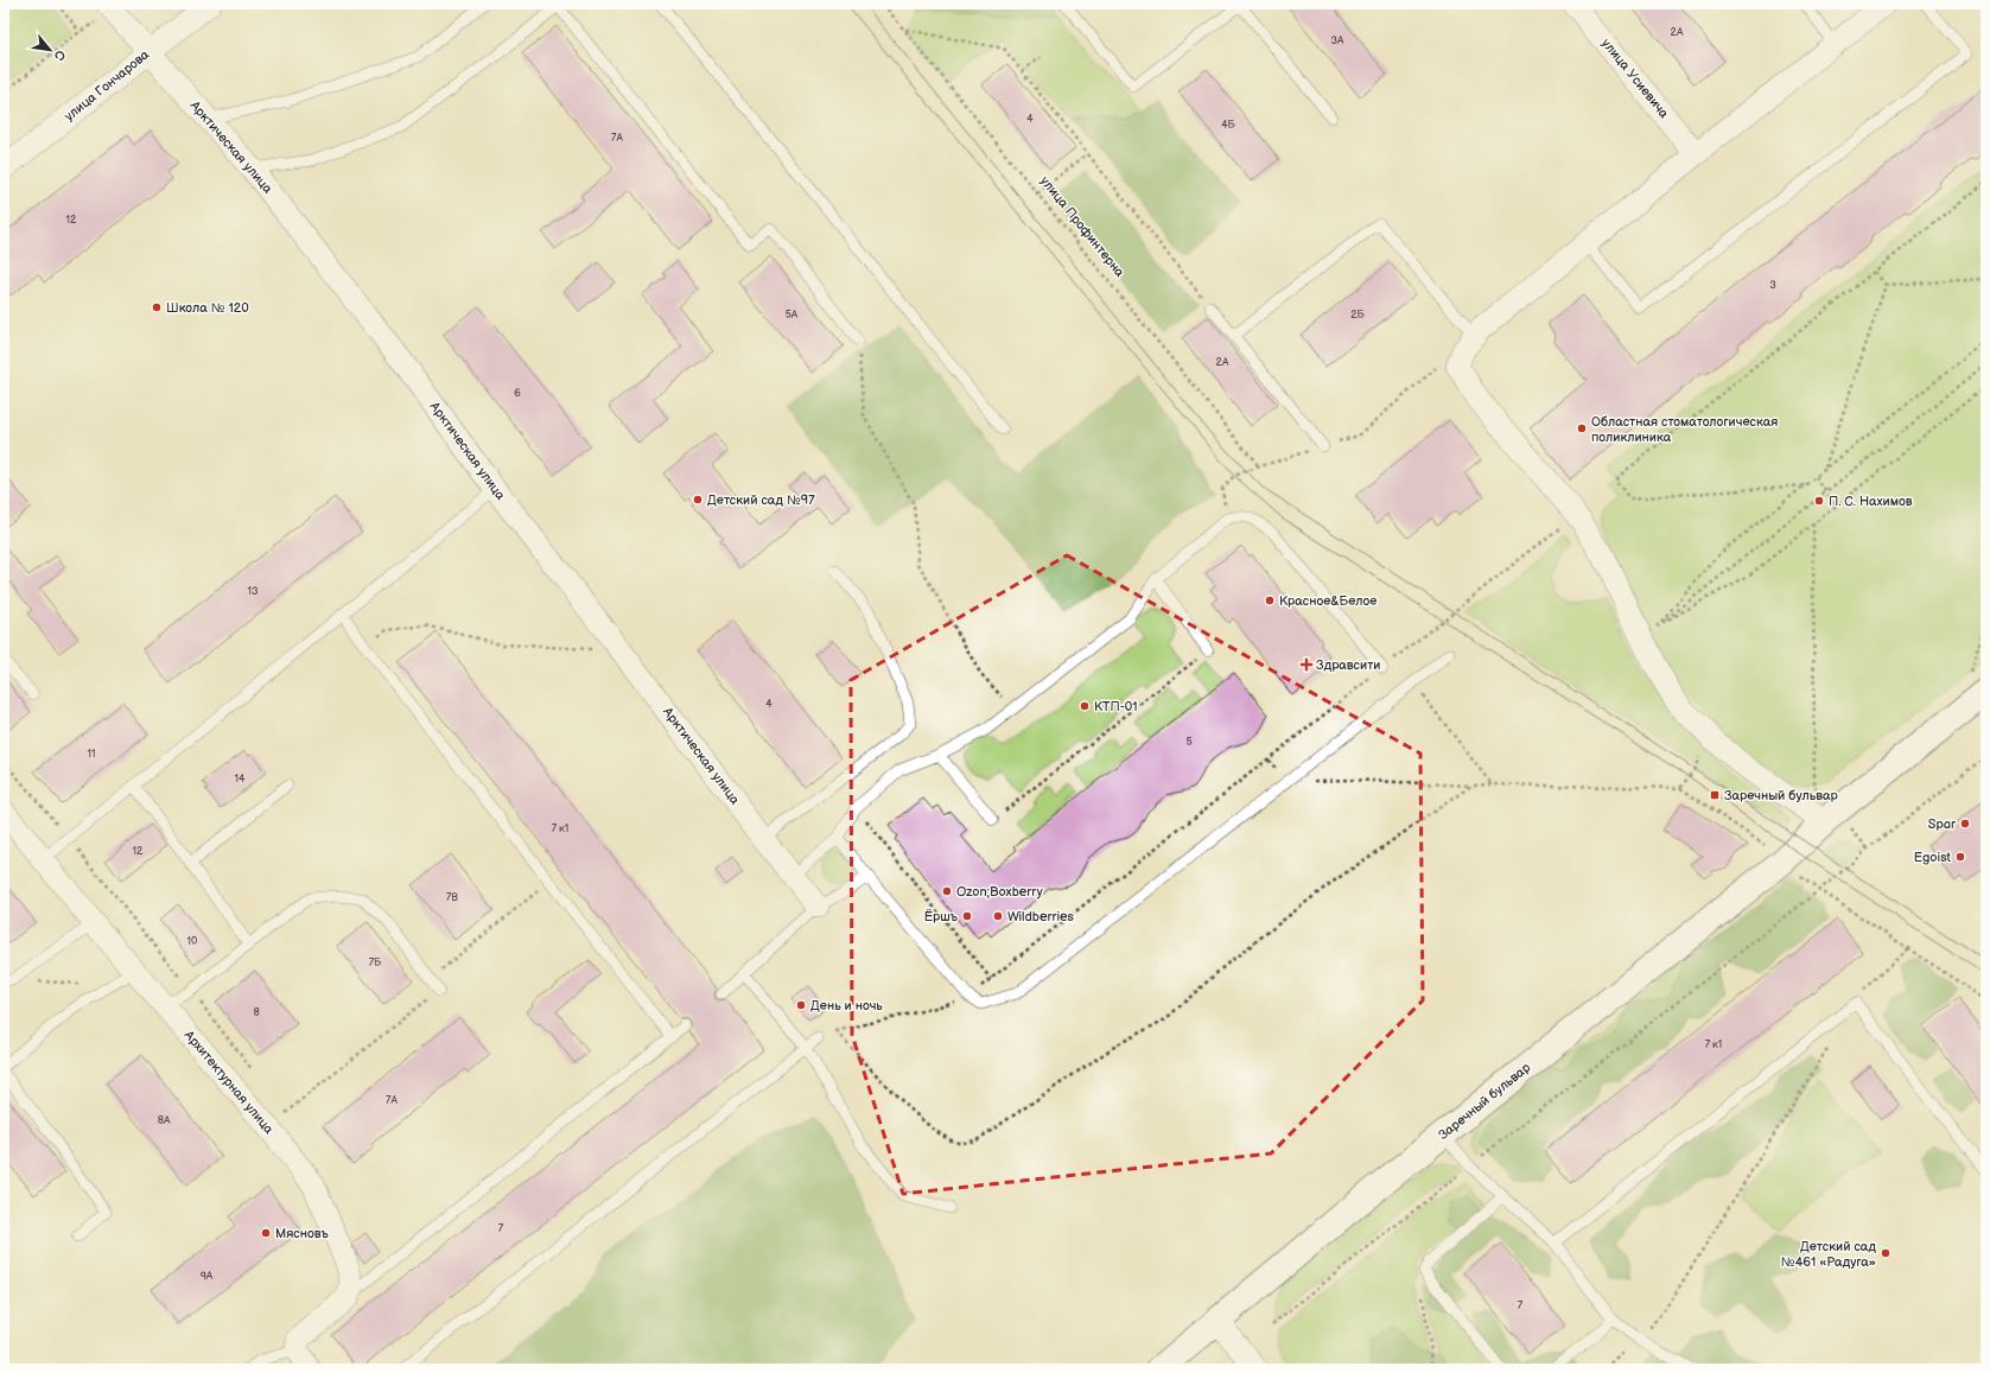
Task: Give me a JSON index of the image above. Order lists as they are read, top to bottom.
{
  "streets": {
    "street": [
      "улица Усиевича",
      "улица Гончарова",
      "Арктическая улица",
      "Архитектурная улица",
      "Заречный бульвар"
    ],
    "path": ["улица Профинтерна"]
  },
  "crossings": [
    ["улица Гончарова", "Арктическая улица"]
  ],
  "places": {
    "other": [
      "Школа № 120",
      "Областная стоматологическая поликлиника",
      "Детский сад №97",
      "П. С. Нахимов",
      "Красное&Белое",
      "КТП-01",
      "Spar",
      "Egoist",
      "Ozon;Boxberry",
      "Ёршъ",
      "Wildberries",
      "День и ночь",
      "Мясновъ",
      "Детский сад №461 «Радуга»"
    ],
    "health": ["Здравсити"],
    "transit": ["Заречный бульвар"]
  },
  "house_numbers": [
    "2А",
    "3А",
    "4",
    "4Б",
    "7А",
    "12",
    "3",
    "5А",
    "2Б",
    "2А",
    "6",
    "13",
    "4",
    "5",
    "11",
    "14",
    "7 к1",
    "12",
    "7В",
    "10",
    "7Б",
    "8",
    "7 к1",
    "7А",
    "8А",
    "7",
    "9А",
    "7"
  ],
  "north": "bottom right"
}
